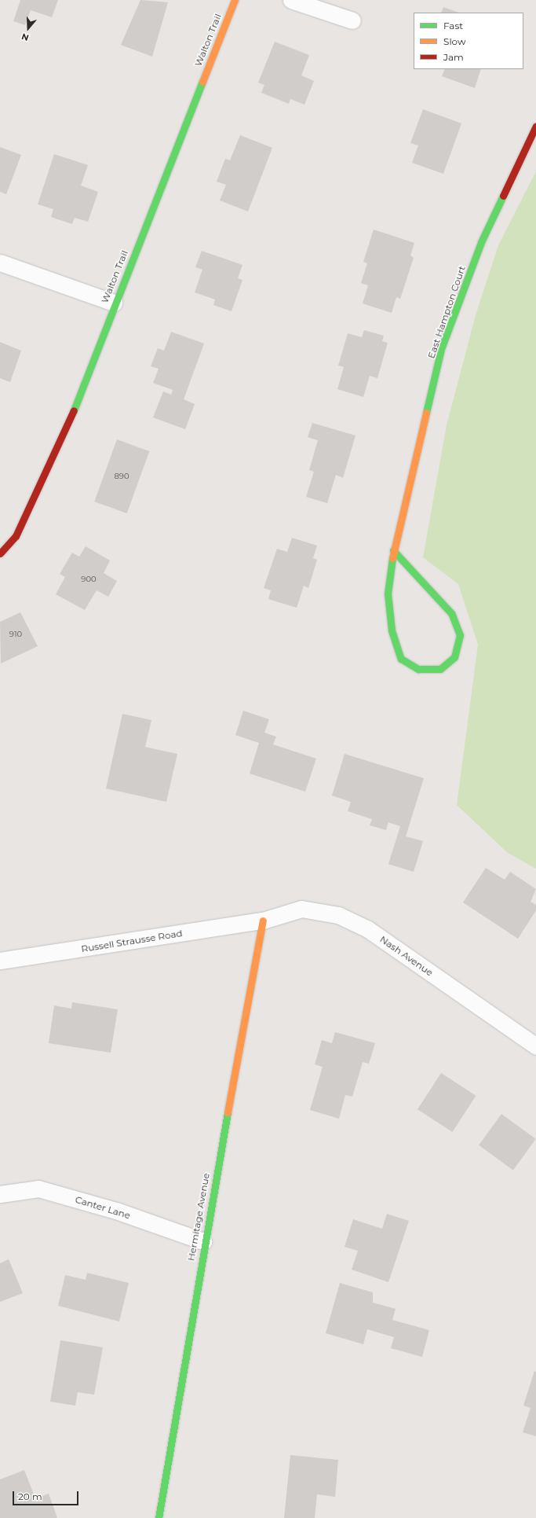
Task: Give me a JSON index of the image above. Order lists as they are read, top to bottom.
{
  "streets": {
    "street": [
      "Walton Trail",
      "East Hampton Court",
      "Russell Strausse Road",
      "Nash Avenue",
      "Canter Lane",
      "Hermitage Avenue"
    ]
  },
  "crossings": [
    ["Russell Strausse Road", "Nash Avenue"],
    ["Russell Strausse Road", "Hermitage Avenue"],
    ["Nash Avenue", "Hermitage Avenue"],
    ["Canter Lane", "Hermitage Avenue"]
  ],
  "house_numbers": ["890", "900", "910"],
  "legend": ["Fast", "Slow", "Jam"],
  "scale_bar": "20 m",
  "north": "bottom"
}
